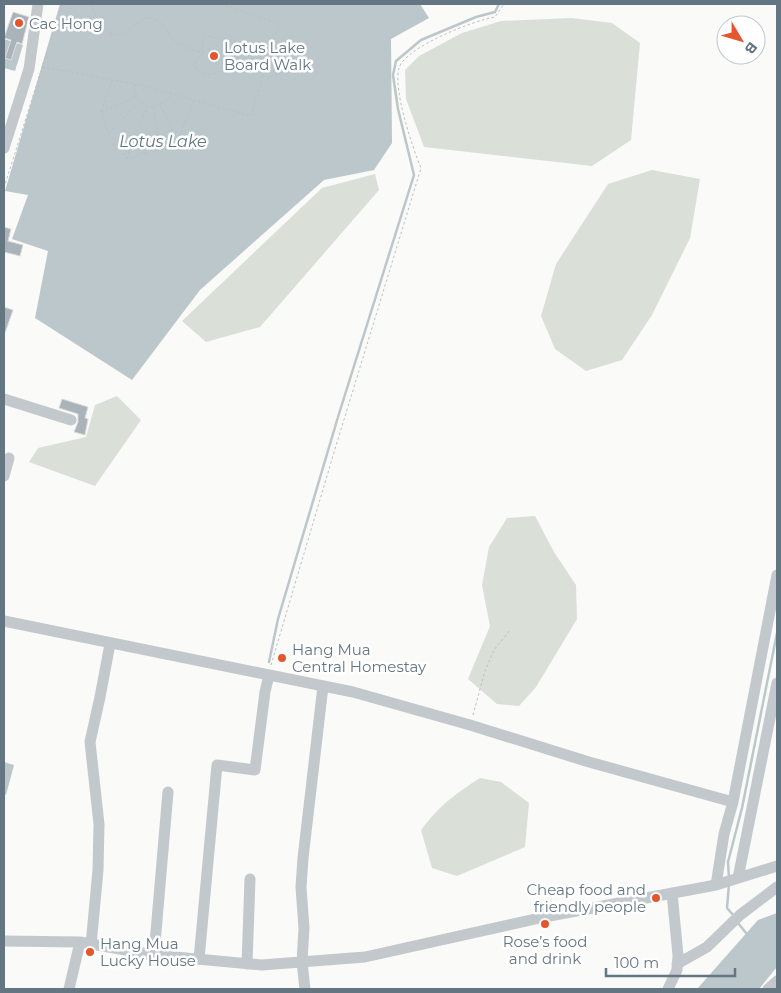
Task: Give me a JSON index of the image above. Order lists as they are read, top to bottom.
{
  "water": ["Lotus Lake"],
  "places": [
    "Cac Hong",
    "Lotus Lake Board Walk",
    "Hang Mua Central Homestay",
    "Cheap food and friendly people",
    "Rose’s food and drink",
    "Hang Mua Lucky House"
  ],
  "scale_bar": "100 m",
  "north": "bottom right"
}
